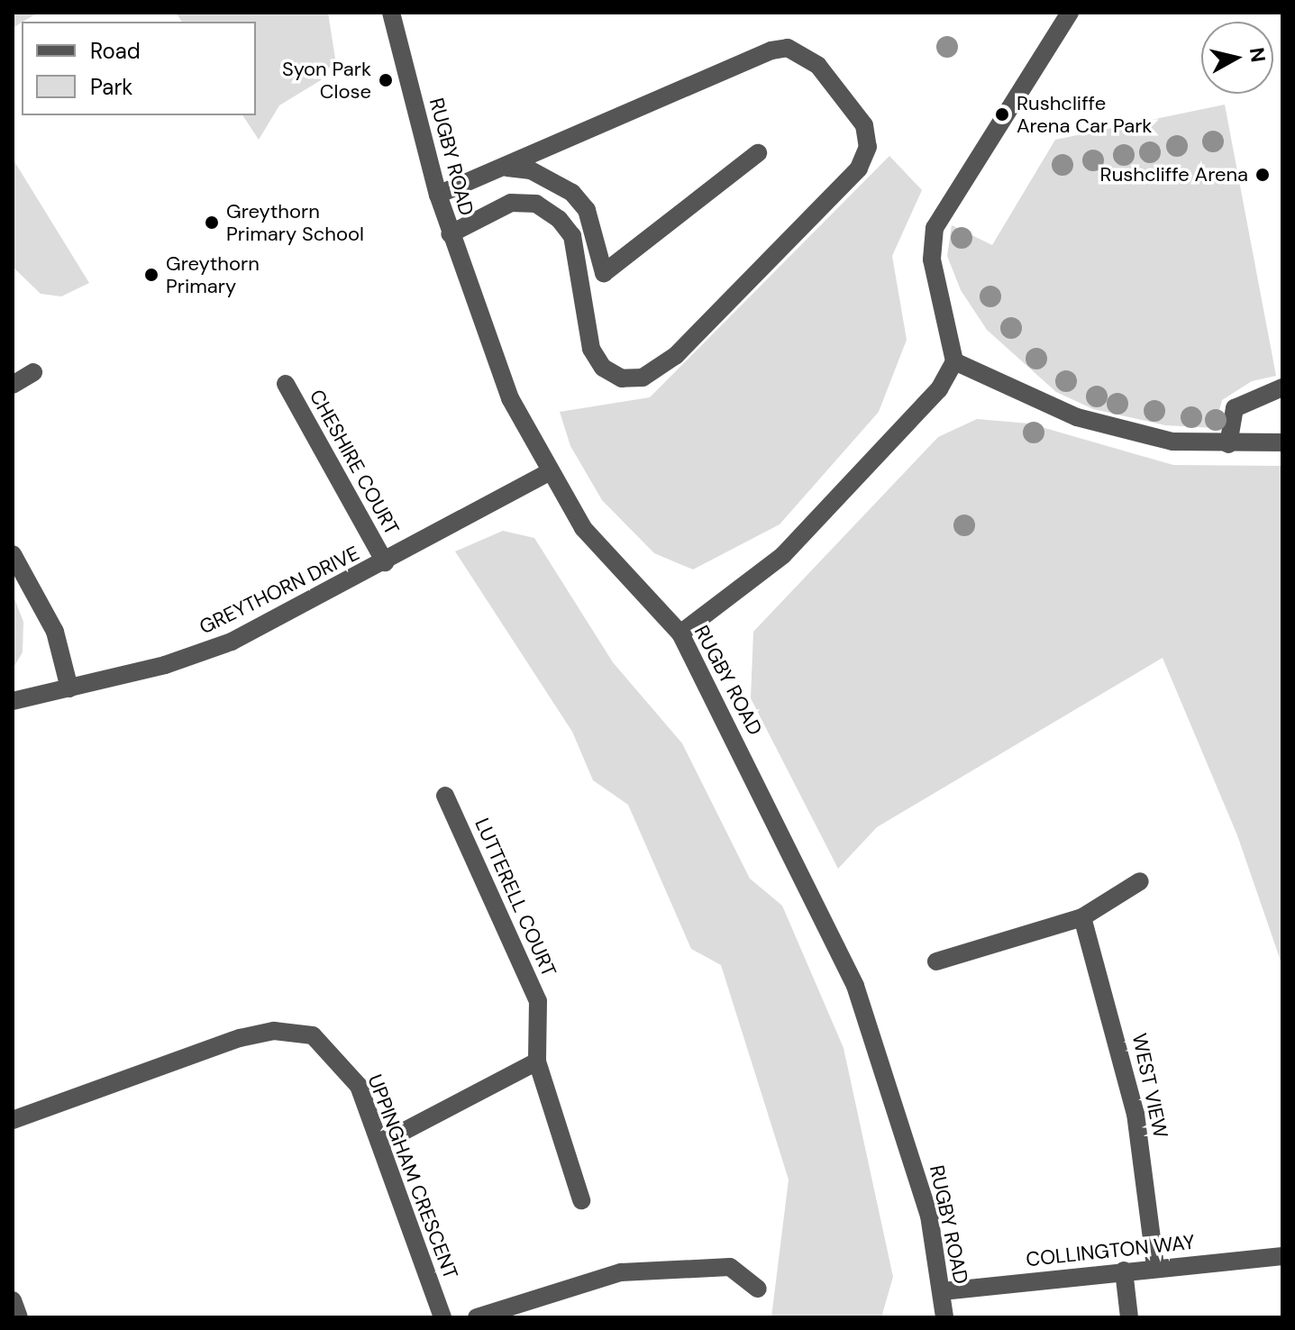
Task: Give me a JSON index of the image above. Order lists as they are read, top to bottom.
{
  "streets": {
    "street": [
      "RUGBY ROAD",
      "CHESHIRE COURT",
      "GREYTHORN DRIVE",
      "LUTTERELL COURT",
      "WEST VIEW",
      "UPPINGHAM CRESCENT",
      "COLLINGTON WAY"
    ]
  },
  "crossings": [
    ["RUGBY ROAD", "GREYTHORN DRIVE"],
    ["RUGBY ROAD", "COLLINGTON WAY"],
    ["CHESHIRE COURT", "GREYTHORN DRIVE"],
    ["WEST VIEW", "COLLINGTON WAY"]
  ],
  "places": [
    "Syon Park Close",
    "Rushcliffe Arena Car Park",
    "Rushcliffe Arena",
    "Greythorn Primary School",
    "Greythorn Primary"
  ],
  "legend": ["Road", "Park"],
  "north": "right"
}
